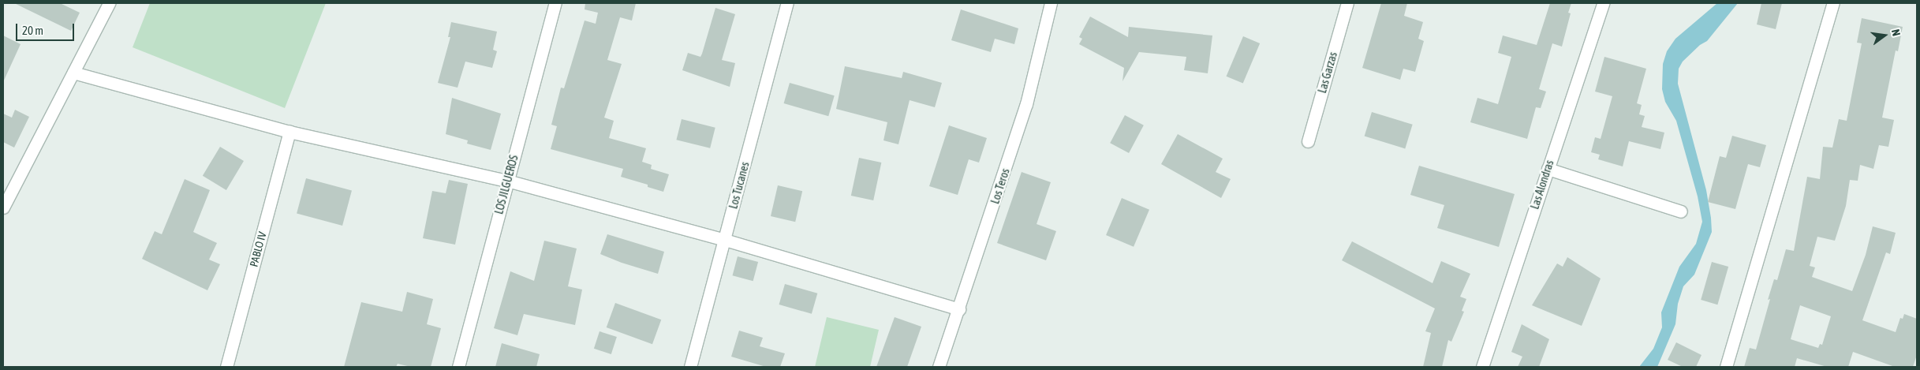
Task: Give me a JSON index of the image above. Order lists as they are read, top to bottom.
{
  "streets": {
    "street": [
      "Las Garzas",
      "LOS JILGUEROS",
      "Las Alondras",
      "Los Tucanes",
      "Los Teros",
      "PABLO IV"
    ]
  },
  "scale_bar": "20 m",
  "north": "right"
}
